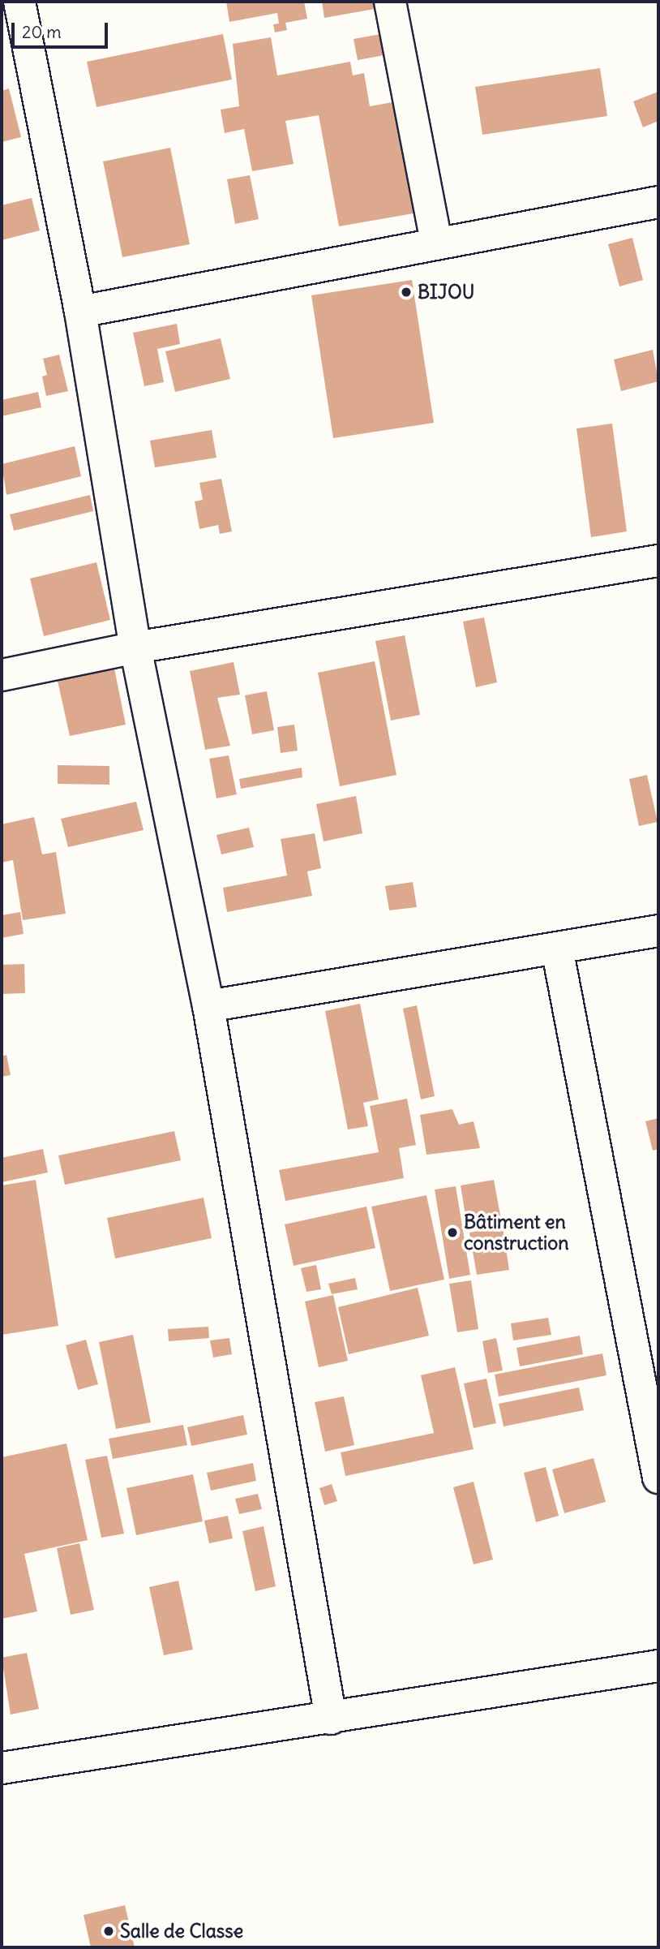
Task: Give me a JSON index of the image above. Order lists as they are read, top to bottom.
{
  "places": ["BIJOU", "Bâtiment en construction", "Salle de Classe"],
  "scale_bar": "20 m"
}
